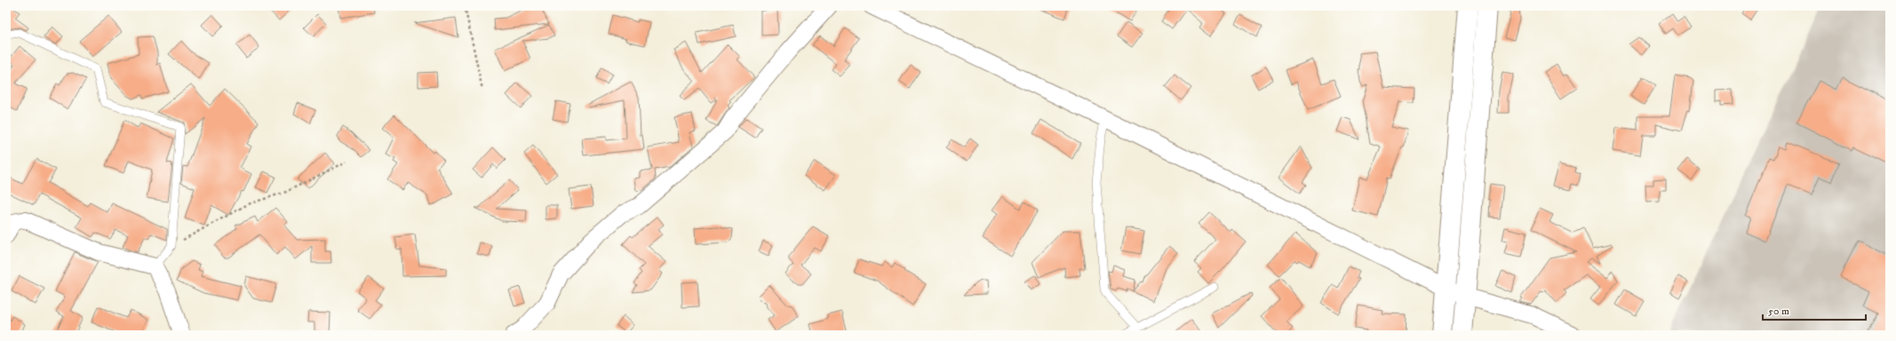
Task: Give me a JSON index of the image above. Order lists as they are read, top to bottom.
{
  "scale_bar": "50 m"
}
